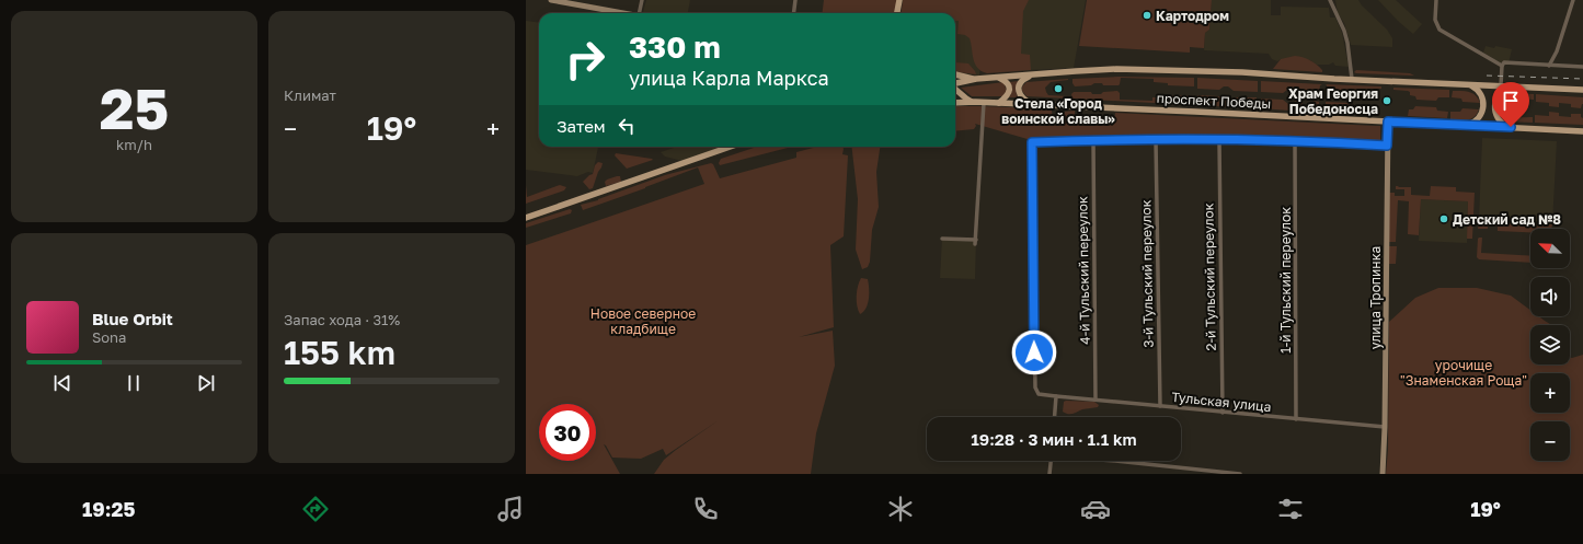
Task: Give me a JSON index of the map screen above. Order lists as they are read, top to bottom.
{
  "streets": {
    "main road": ["проспект Победы", "улица Тропинка"],
    "street": [
      "4-й Тульский переулок",
      "3-й Тульский переулок",
      "2-й Тульский переулок",
      "1-й Тульский переулок",
      "Тульская улица"
    ]
  },
  "crossings": [
    ["проспект Победы", "улица Тропинка"],
    ["4-й Тульский переулок", "Тульская улица"],
    ["3-й Тульский переулок", "Тульская улица"],
    ["2-й Тульский переулок", "Тульская улица"],
    ["1-й Тульский переулок", "Тульская улица"],
    ["улица Тропинка", "Тульская улица"]
  ],
  "parks": ["Новое северное кладбище", "урочище \"Знаменская Роща\""],
  "places": [
    "Картодром",
    "Стела «Город воинской славы»",
    "Храм Георгия Победоносца",
    "Детский сад №8"
  ],
  "north": "top left",
  "page": {
    "tile": [
      ["25", "km/h"],
      "Климат",
      ["Запас хода · 31%", "155 km"]
    ],
    "turn": ["330 m", "улица Карла Маркса"],
    "then": "Затем",
    "heat": ["−", "19°", "+"],
    "map_buttons": ["+", "−"],
    "song": ["Blue Orbit", "Sona"],
    "limit": "30",
    "trip": "19:28 · 3 мин · 1.1 km",
    "tabs": ["19:25", "19°"]
  }
}
